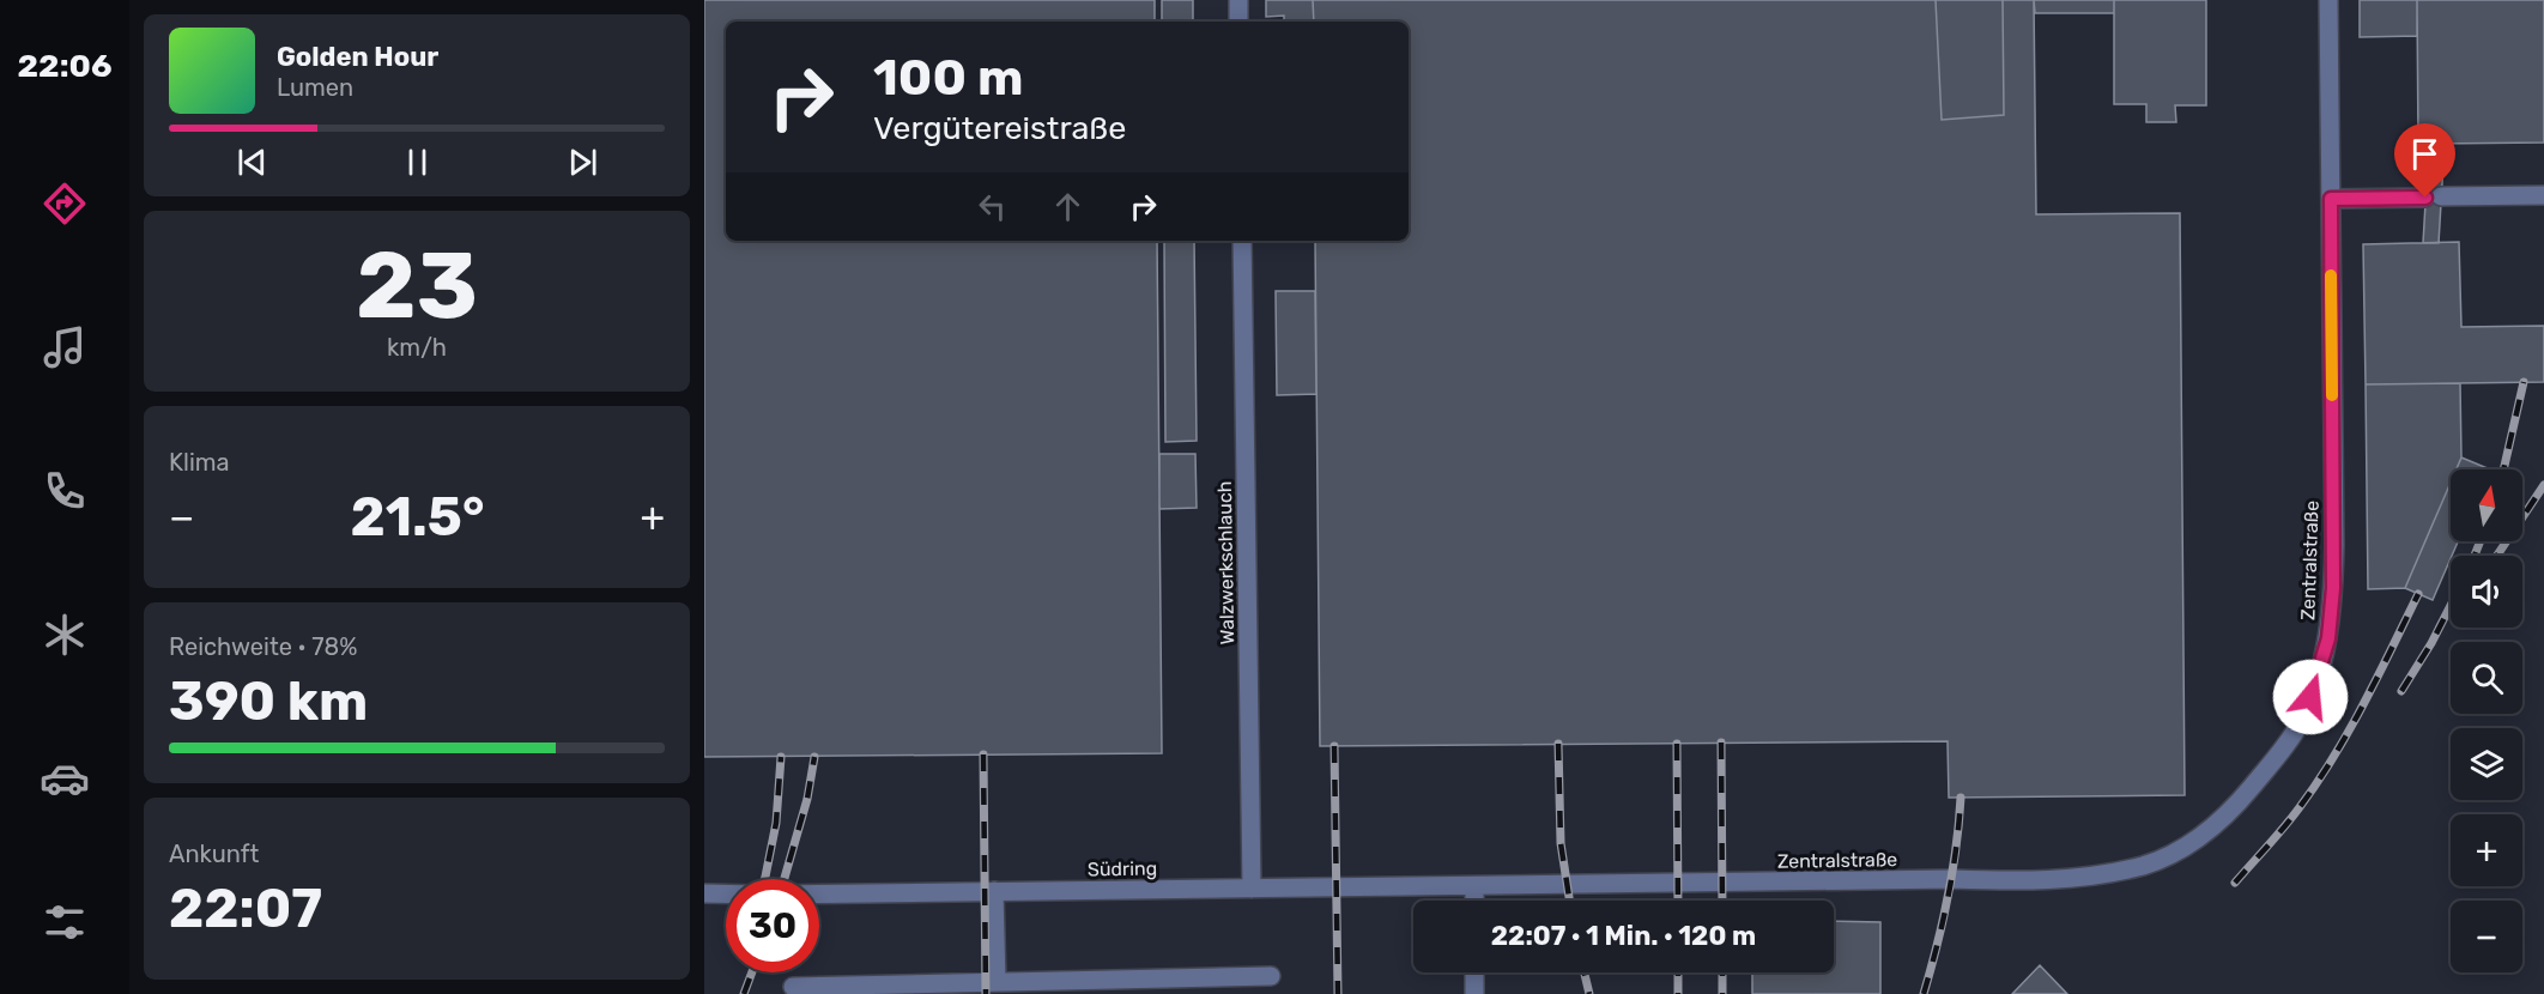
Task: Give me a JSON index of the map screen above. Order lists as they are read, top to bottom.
{
  "streets": {
    "street": ["Zentralstraße", "Walzwerkschlauch", "Südring"]
  },
  "crossings": [
    ["Zentralstraße", "Südring"],
    ["Walzwerkschlauch", "Südring"]
  ],
  "north": "top",
  "page": {
    "tabs": "22:06",
    "turn": ["100 m", "Vergütereistraße"],
    "song": ["Golden Hour", "Lumen"],
    "tile": [
      ["23", "km/h"],
      "Klima",
      ["Reichweite · 78%", "390 km"],
      ["Ankunft", "22:07"]
    ],
    "map_buttons": ["+", "−"],
    "heat": ["−", "21.5°", "+"],
    "limit": "30",
    "trip": "22:07 · 1 Min. · 120 m"
  }
}
